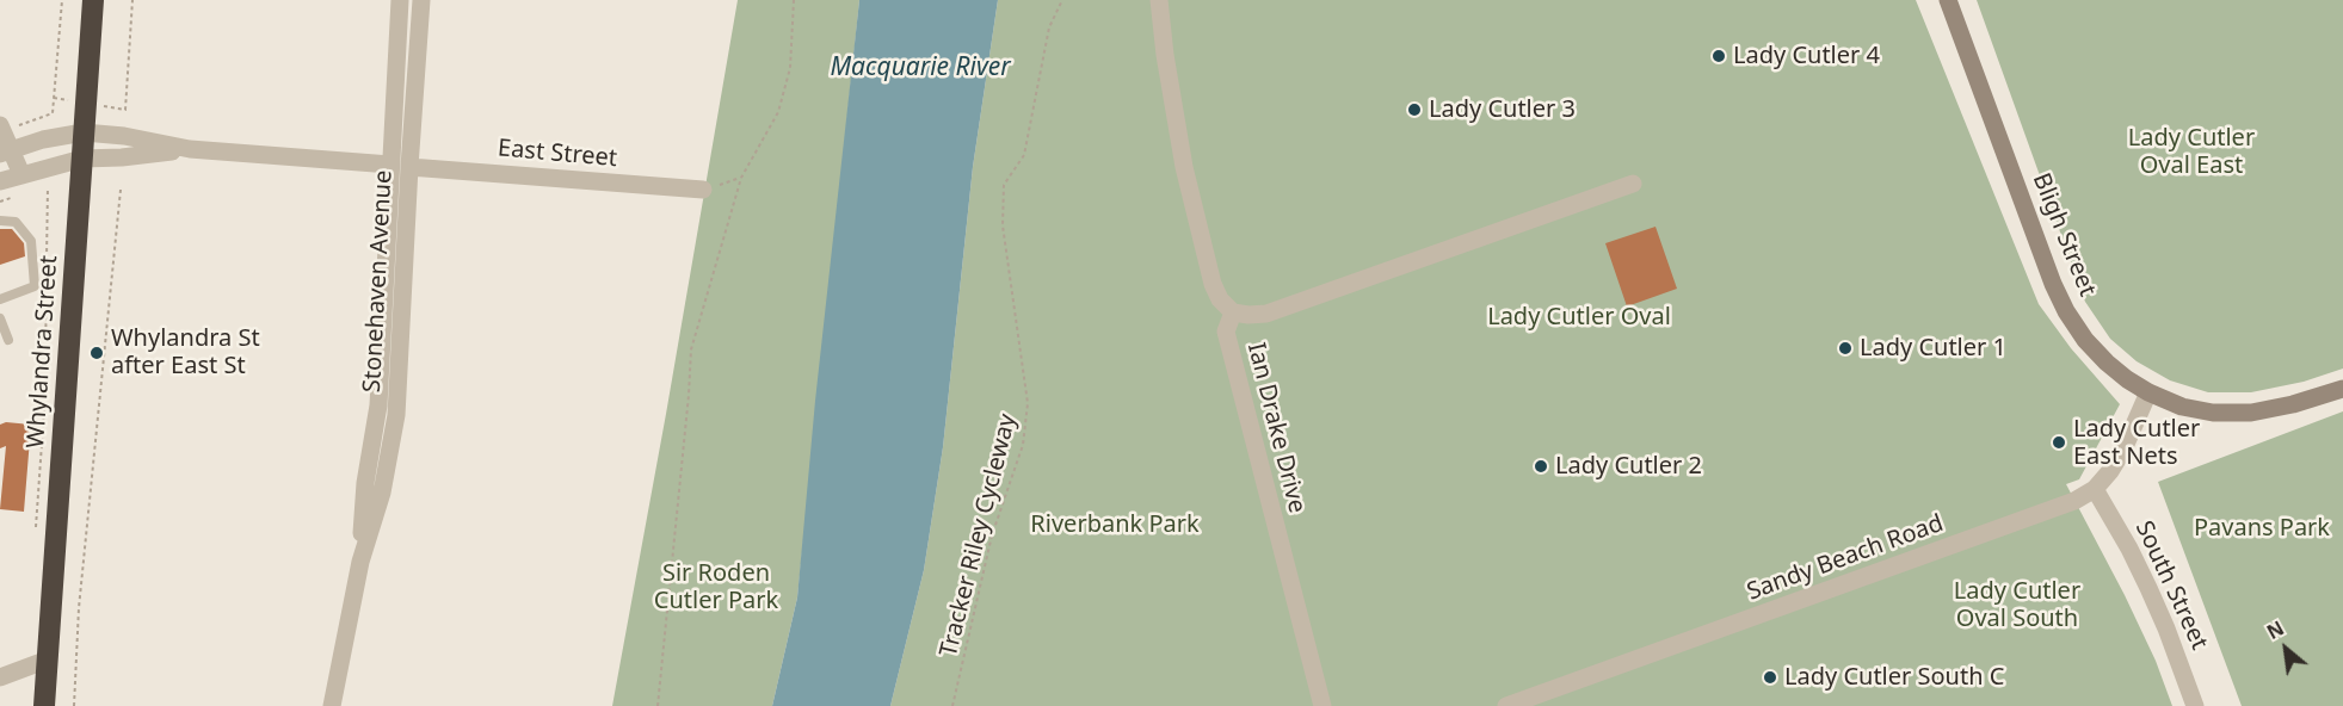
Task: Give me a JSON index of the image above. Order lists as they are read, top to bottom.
{
  "streets": {
    "highway": ["Whylandra Street"],
    "street": [
      "East Street",
      "Bligh Street",
      "Stonehaven Avenue",
      "Ian Drake Drive",
      "Sandy Beach Road",
      "South Street"
    ],
    "path": ["Tracker Riley Cycleway"]
  },
  "crossings": [
    ["East Street", "Stonehaven Avenue"],
    ["Bligh Street", "Sandy Beach Road"],
    ["Sandy Beach Road", "South Street"]
  ],
  "water": ["Macquarie River"],
  "parks": [
    "Lady Cutler Oval East",
    "Lady Cutler Oval",
    "Riverbank Park",
    "Pavans Park",
    "Sir Roden Cutler Park",
    "Lady Cutler Oval South"
  ],
  "places": [
    "Lady Cutler 4",
    "Lady Cutler 3",
    "Lady Cutler 1",
    "Whylandra St after East St",
    "Lady Cutler East Nets",
    "Lady Cutler 2",
    "Lady Cutler South C"
  ],
  "north": "top left"
}
